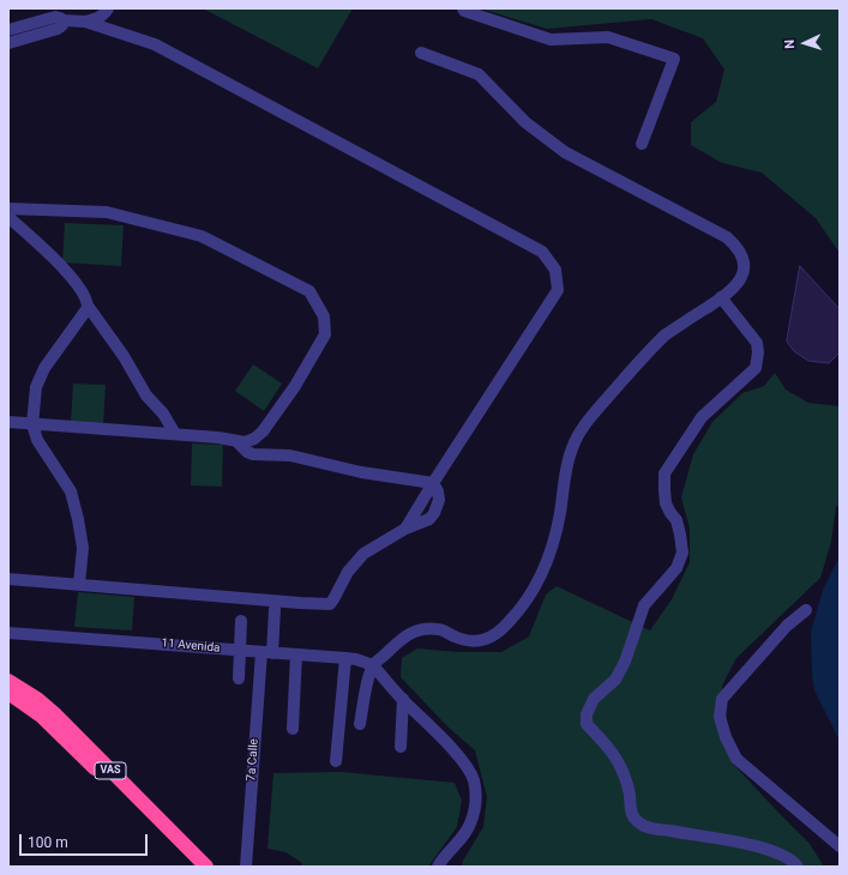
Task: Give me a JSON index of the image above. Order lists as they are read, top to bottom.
{
  "streets": {
    "highway": ["VAS"],
    "street": ["11 Avenida", "7a Calle"]
  },
  "crossings": [
    ["11 Avenida", "7a Calle"]
  ],
  "scale_bar": "100 m",
  "north": "left"
}
